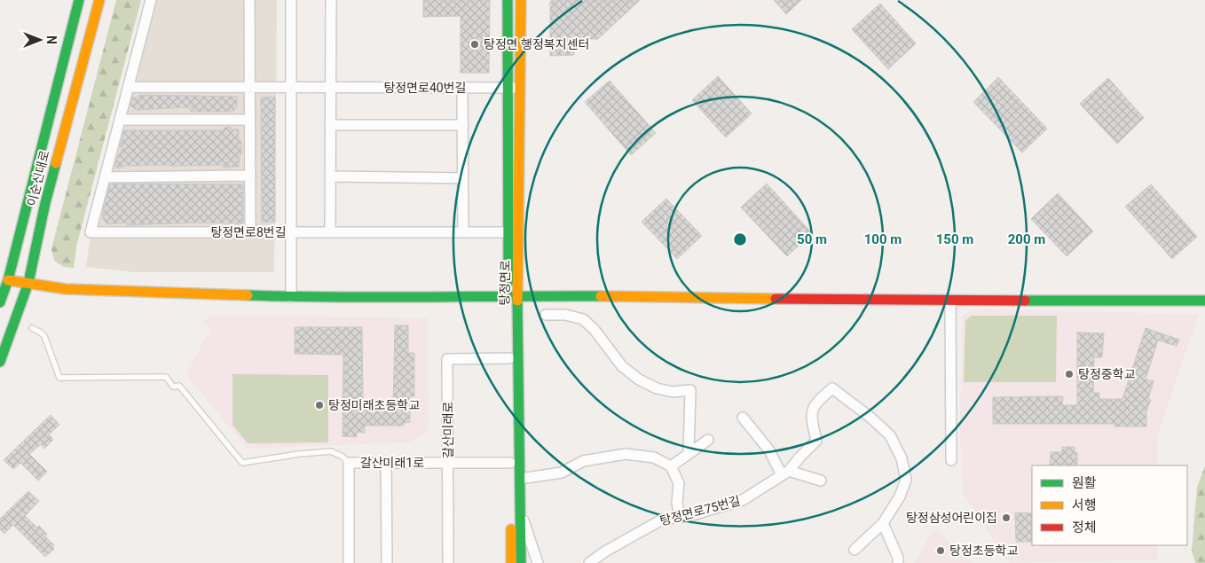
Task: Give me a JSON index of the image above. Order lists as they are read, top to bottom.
{
  "streets": {
    "main road": ["이순신대로", "탕정면로"],
    "street": [
      "탕정면로40번길",
      "탕정면로8번길",
      "갈산미래로",
      "갈산미래1로",
      "탕정면로75번길"
    ]
  },
  "crossings": [
    ["탕정면로40번길", "탕정면로8번길"],
    ["탕정면로40번길", "탕정면로"],
    ["탕정면로8번길", "탕정면로"],
    ["탕정면로", "갈산미래로"],
    ["탕정면로", "갈산미래1로"],
    ["갈산미래로", "갈산미래1로"]
  ],
  "places": [
    "탕정면 행정복지센터",
    "탕정중학교",
    "탕정미래초등학교",
    "탕정삼성어린이집",
    "탕정초등학교"
  ],
  "legend": ["원활", "서행", "정체"],
  "north": "right",
  "rings": [
    "50 m",
    "100 m",
    "150 m",
    "200 m"
  ]
}
